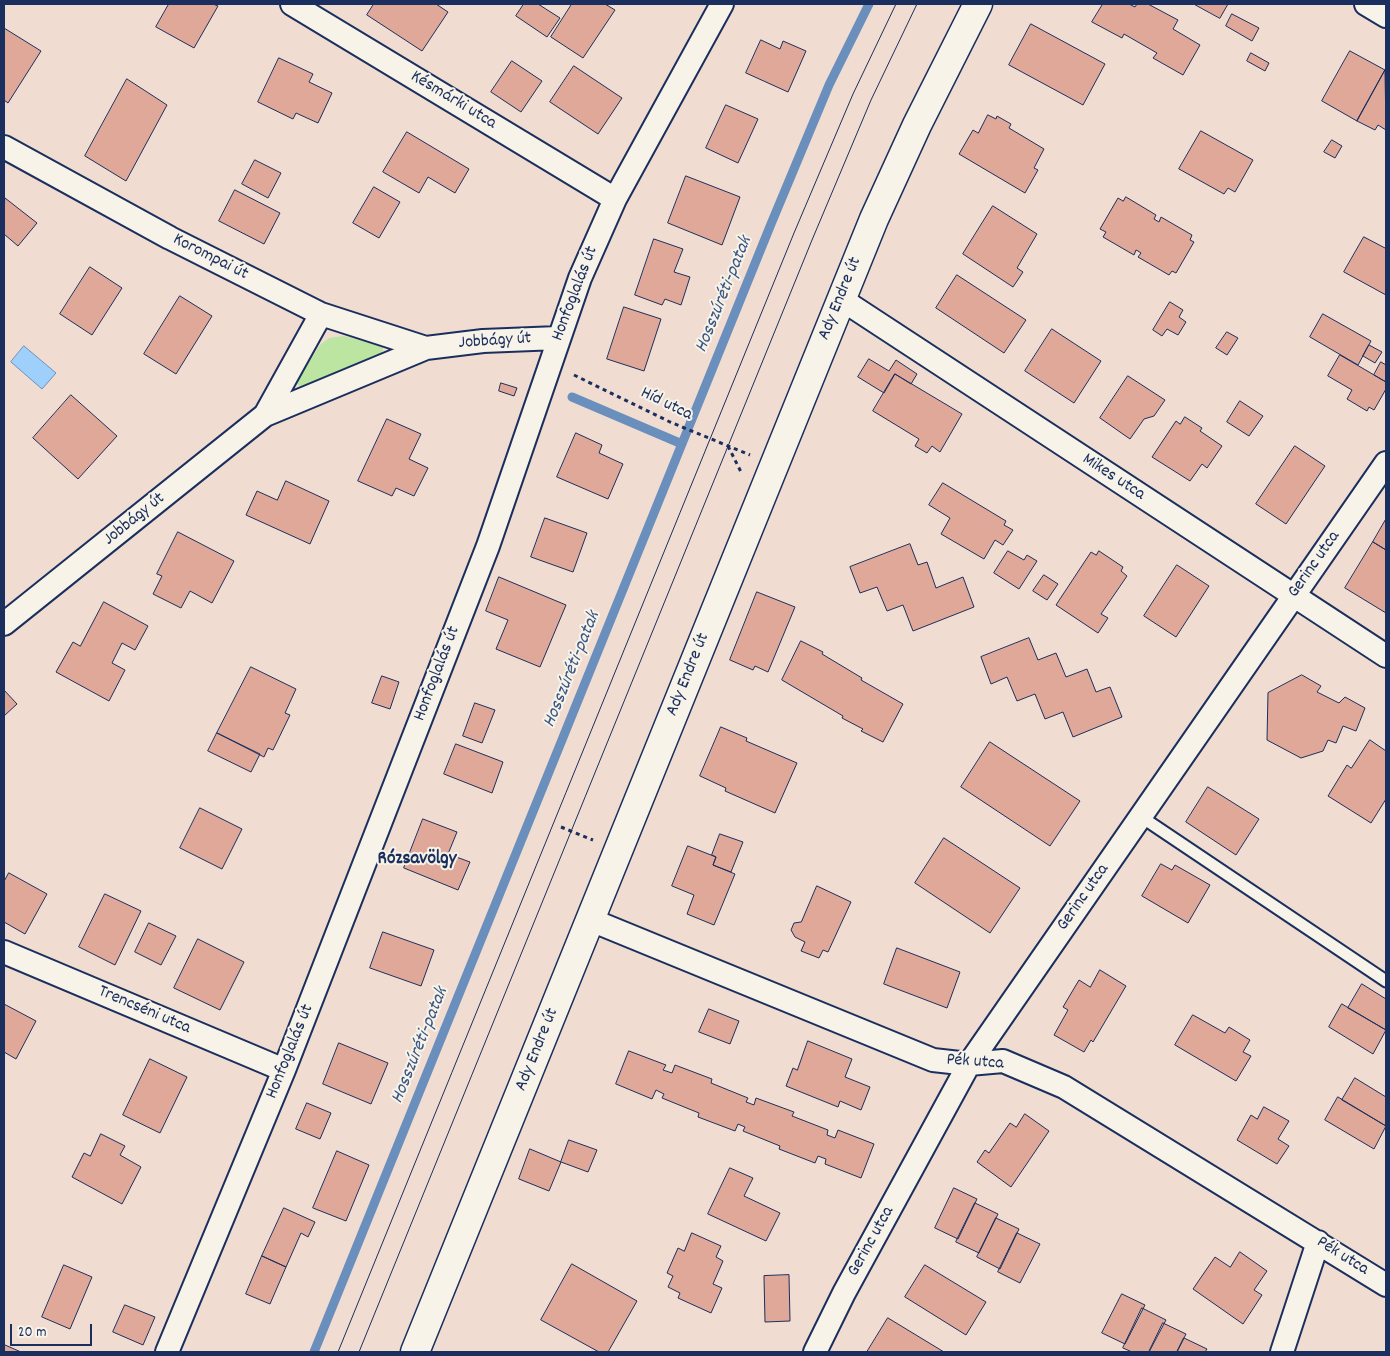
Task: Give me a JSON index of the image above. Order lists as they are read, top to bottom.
{
  "streets": {
    "street": [
      "Késmárki utca",
      "Korompai út",
      "Honfoglalás út",
      "Ady Endre út",
      "Jobbágy út",
      "Mikes utca",
      "Gerinc utca",
      "Trencséni utca",
      "Pék utca"
    ],
    "path": ["Híd utca"]
  },
  "crossings": [
    ["Késmárki utca", "Honfoglalás út"],
    ["Korompai út", "Jobbágy út"],
    ["Honfoglalás út", "Jobbágy út"],
    ["Honfoglalás út", "Híd utca"],
    ["Honfoglalás út", "Trencséni utca"],
    ["Ady Endre út", "Híd utca"],
    ["Ady Endre út", "Mikes utca"],
    ["Ady Endre út", "Pék utca"],
    ["Mikes utca", "Gerinc utca"],
    ["Gerinc utca", "Pék utca"]
  ],
  "districts": ["Rózsavölgy"],
  "water": ["Hosszúréti-patak"],
  "scale_bar": "20 m"
}
